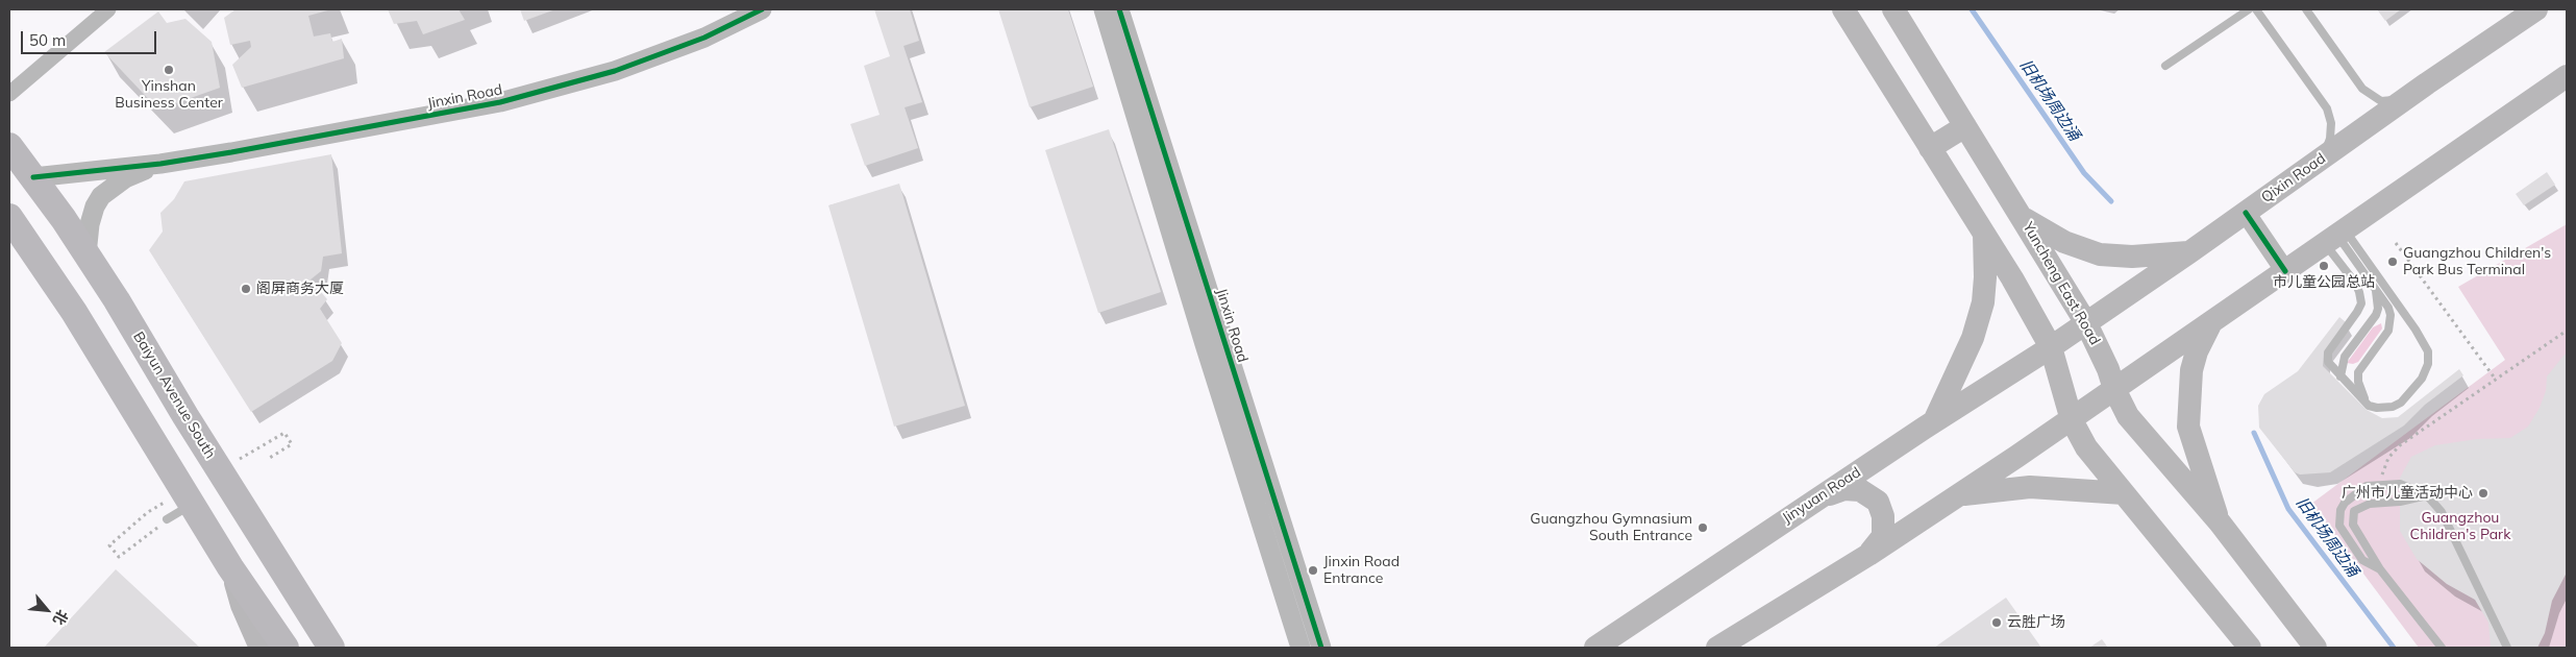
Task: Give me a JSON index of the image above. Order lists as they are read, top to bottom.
{
  "streets": {
    "highway": ["Baiyun Avenue South"],
    "main road": ["Qixin Road", "Yuncheng East Road", "Jinyuan Road"],
    "street": ["Jinxin Road"]
  },
  "crossings": [
    ["Qixin Road", "Yuncheng East Road"],
    ["Qixin Road", "Jinyuan Road"]
  ],
  "water": ["旧机场周边涌"],
  "parks": ["Guangzhou Children's Park"],
  "places": [
    "Yinshan Business Center",
    "Guangzhou Children's Park Bus Terminal",
    "市儿童公园总站",
    "阁屏商务大厦",
    "广州市儿童活动中心",
    "Guangzhou Gymnasium South Entrance",
    "Jinxin Road Entrance",
    "云胜广场"
  ],
  "scale_bar": "50 m",
  "north": "bottom right"
}
